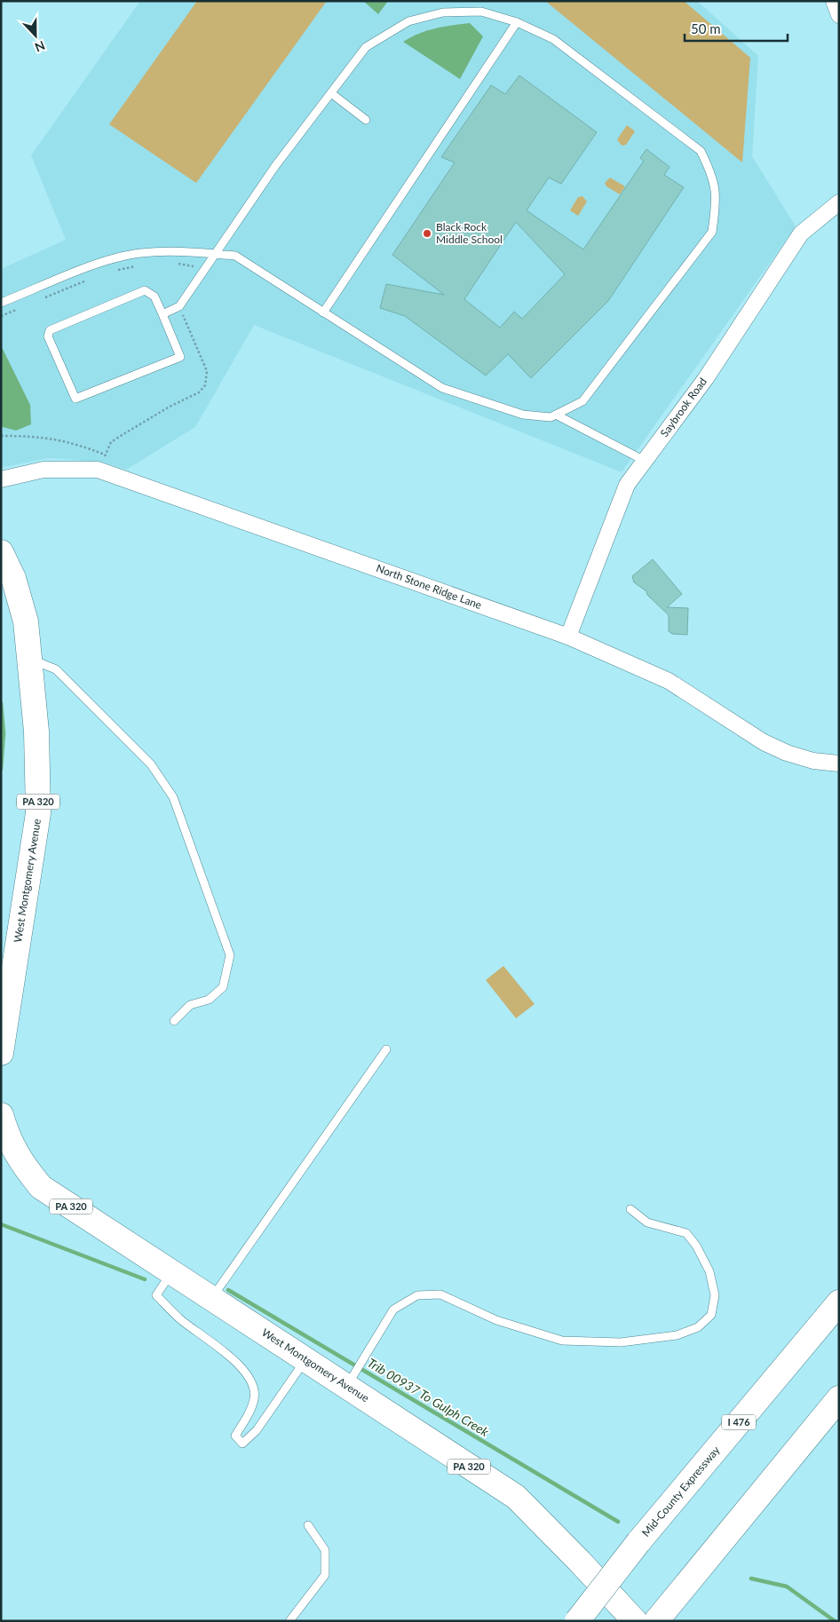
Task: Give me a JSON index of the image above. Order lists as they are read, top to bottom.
{
  "streets": {
    "main road": [
      "PA 320",
      "West Montgomery Avenue",
      "I 476",
      "Mid-County Expressway"
    ],
    "street": ["Saybrook Road", "North Stone Ridge Lane"]
  },
  "crossings": [
    ["Saybrook Road", "North Stone Ridge Lane"]
  ],
  "water": ["Trib 00937 To Gulph Creek"],
  "places": ["Black Rock Middle School"],
  "scale_bar": "50 m",
  "north": "bottom"
}
